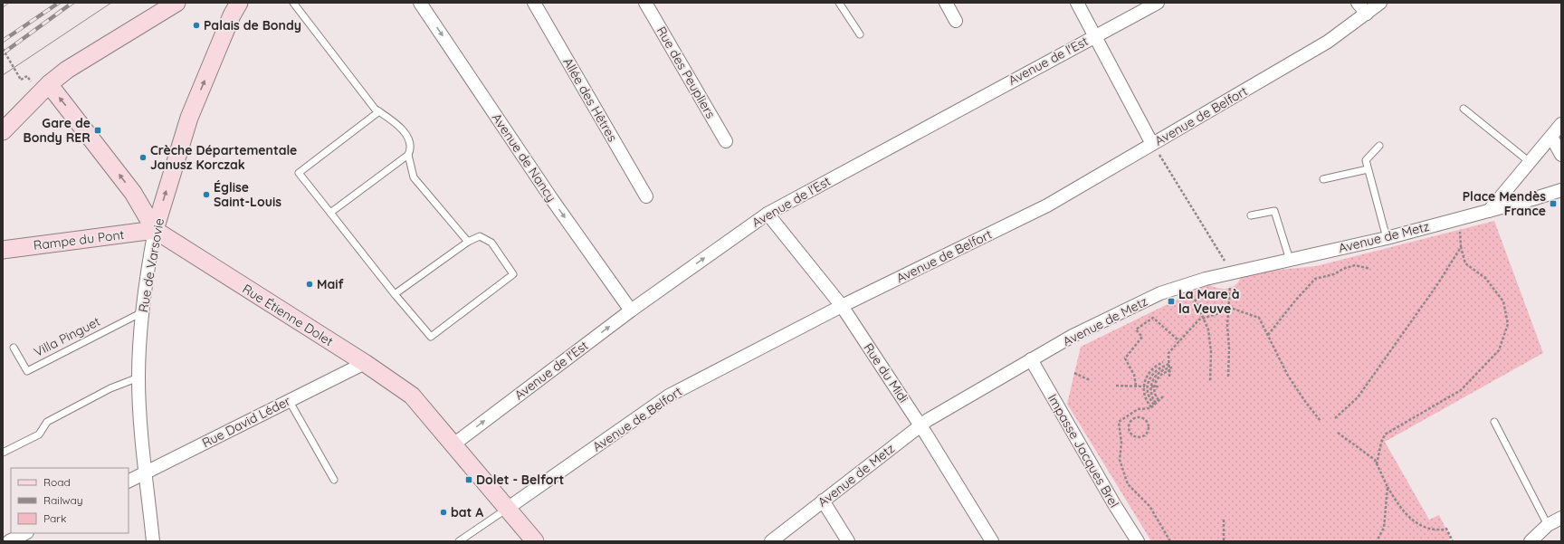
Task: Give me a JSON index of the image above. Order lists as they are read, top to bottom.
{
  "streets": {
    "street": [
      "Avenue de l'Est",
      "Rue des Peupliers",
      "Allée des Hêtres",
      "Avenue de Belfort",
      "Avenue de Nancy",
      "Avenue de Metz",
      "Rampe du Pont",
      "Rue de Varsovie",
      "Rue Étienne Dolet",
      "Rue du Midi",
      "Rue David Léder",
      "Impasse Jacques Brel"
    ],
    "lane": ["Villa Pinguet"]
  },
  "crossings": [
    ["Avenue de l'Est", "Avenue de Nancy"],
    ["Avenue de l'Est", "Rue Étienne Dolet"],
    ["Avenue de l'Est", "Rue du Midi"],
    ["Avenue de Belfort", "Rue Étienne Dolet"],
    ["Avenue de Belfort", "Rue du Midi"],
    ["Avenue de Metz", "Rue du Midi"],
    ["Avenue de Metz", "Impasse Jacques Brel"],
    ["Rampe du Pont", "Rue de Varsovie"],
    ["Rampe du Pont", "Rue Étienne Dolet"],
    ["Rue de Varsovie", "Rue Étienne Dolet"],
    ["Rue de Varsovie", "Villa Pinguet"],
    ["Rue de Varsovie", "Rue David Léder"],
    ["Rue Étienne Dolet", "Rue David Léder"]
  ],
  "one_way": ["Avenue de l'Est", "Avenue de Nancy", "Rue de Varsovie"],
  "places": {
    "other": [
      "Palais de Bondy",
      "Crèche Départementale Janusz Korczak",
      "Église Saint-Louis",
      "Maif",
      "bat A"
    ],
    "transit": [
      "Gare de Bondy RER",
      "Place Mendès France",
      "La Mare à la Veuve",
      "Dolet - Belfort"
    ]
  },
  "legend": ["Road", "Railway", "Park"]
}
